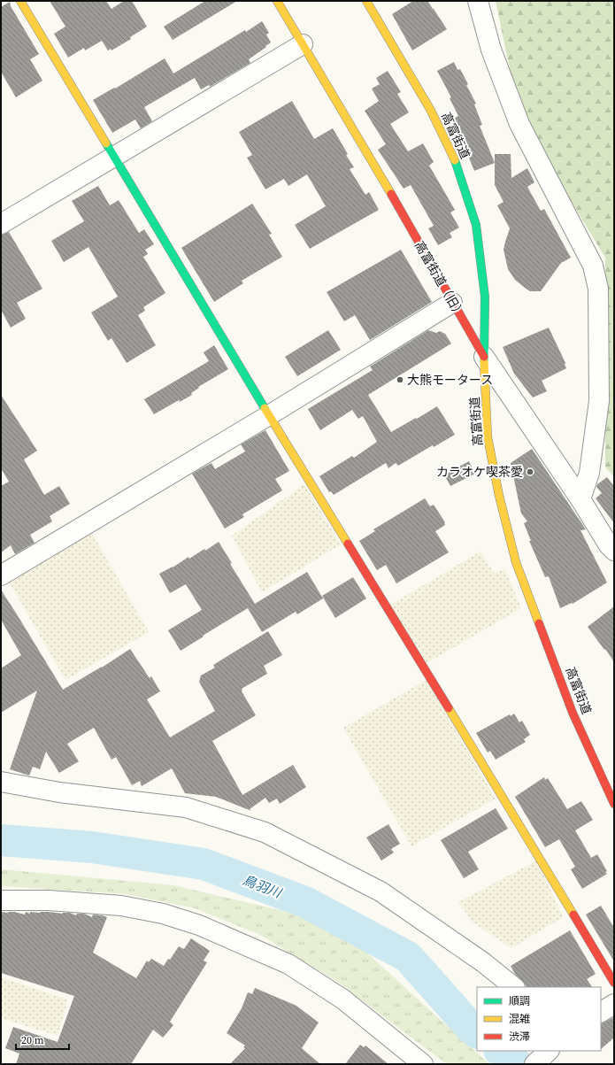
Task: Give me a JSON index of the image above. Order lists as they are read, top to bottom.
{
  "streets": {
    "street": ["高富街道", "高富街道（旧）"]
  },
  "crossings": [
    ["高富街道", "高富街道（旧）"]
  ],
  "water": ["鳥羽川"],
  "places": ["大熊モータース", "カラオケ喫茶愛"],
  "legend": ["順調", "混雑", "渋滞"],
  "scale_bar": "20 m"
}
